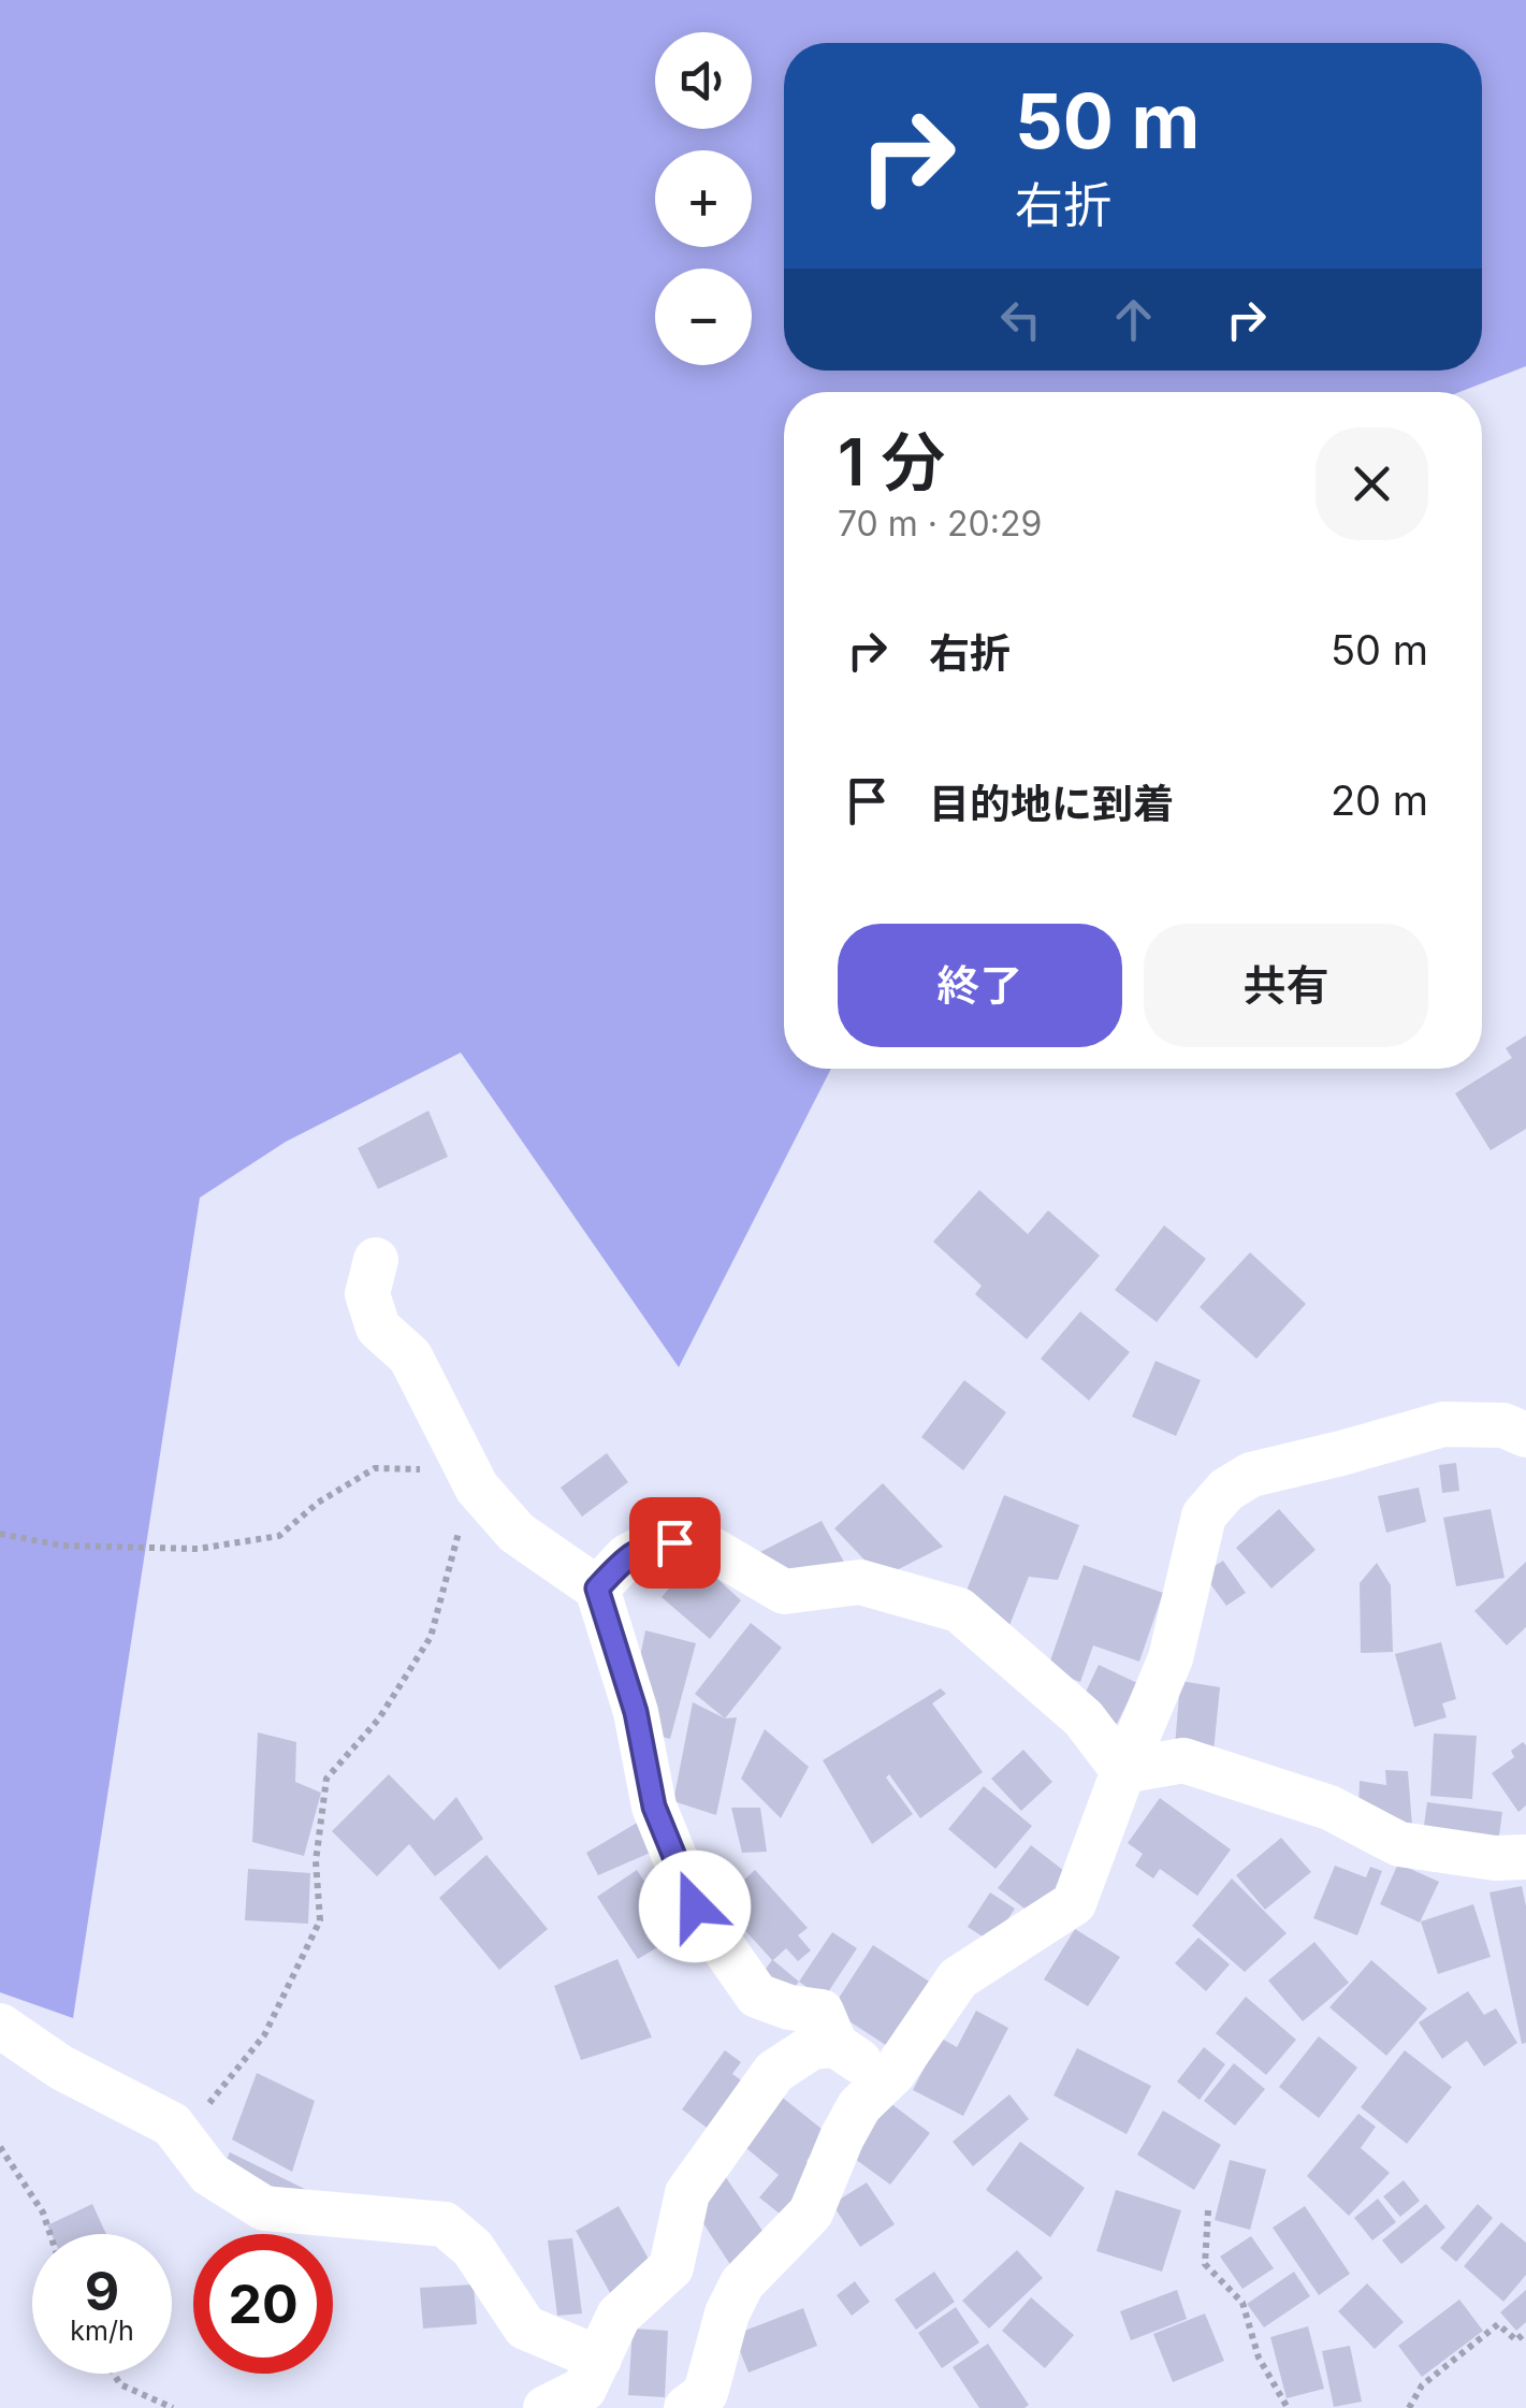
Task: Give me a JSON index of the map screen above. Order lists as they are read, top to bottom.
{
  "page": {
    "map_buttons": ["+", "−"],
    "turn": ["50 m", "右折"],
    "heading": ["1 分", "70 m · 20:29"],
    "list": [
      {
        "name": "右折",
        "value": "50 m"
      },
      {
        "name": "目的地に到着",
        "value": "20 m"
      }
    ],
    "buttons": ["終了", "共有"],
    "speed": "9 km/h",
    "limit": "20"
  }
}
